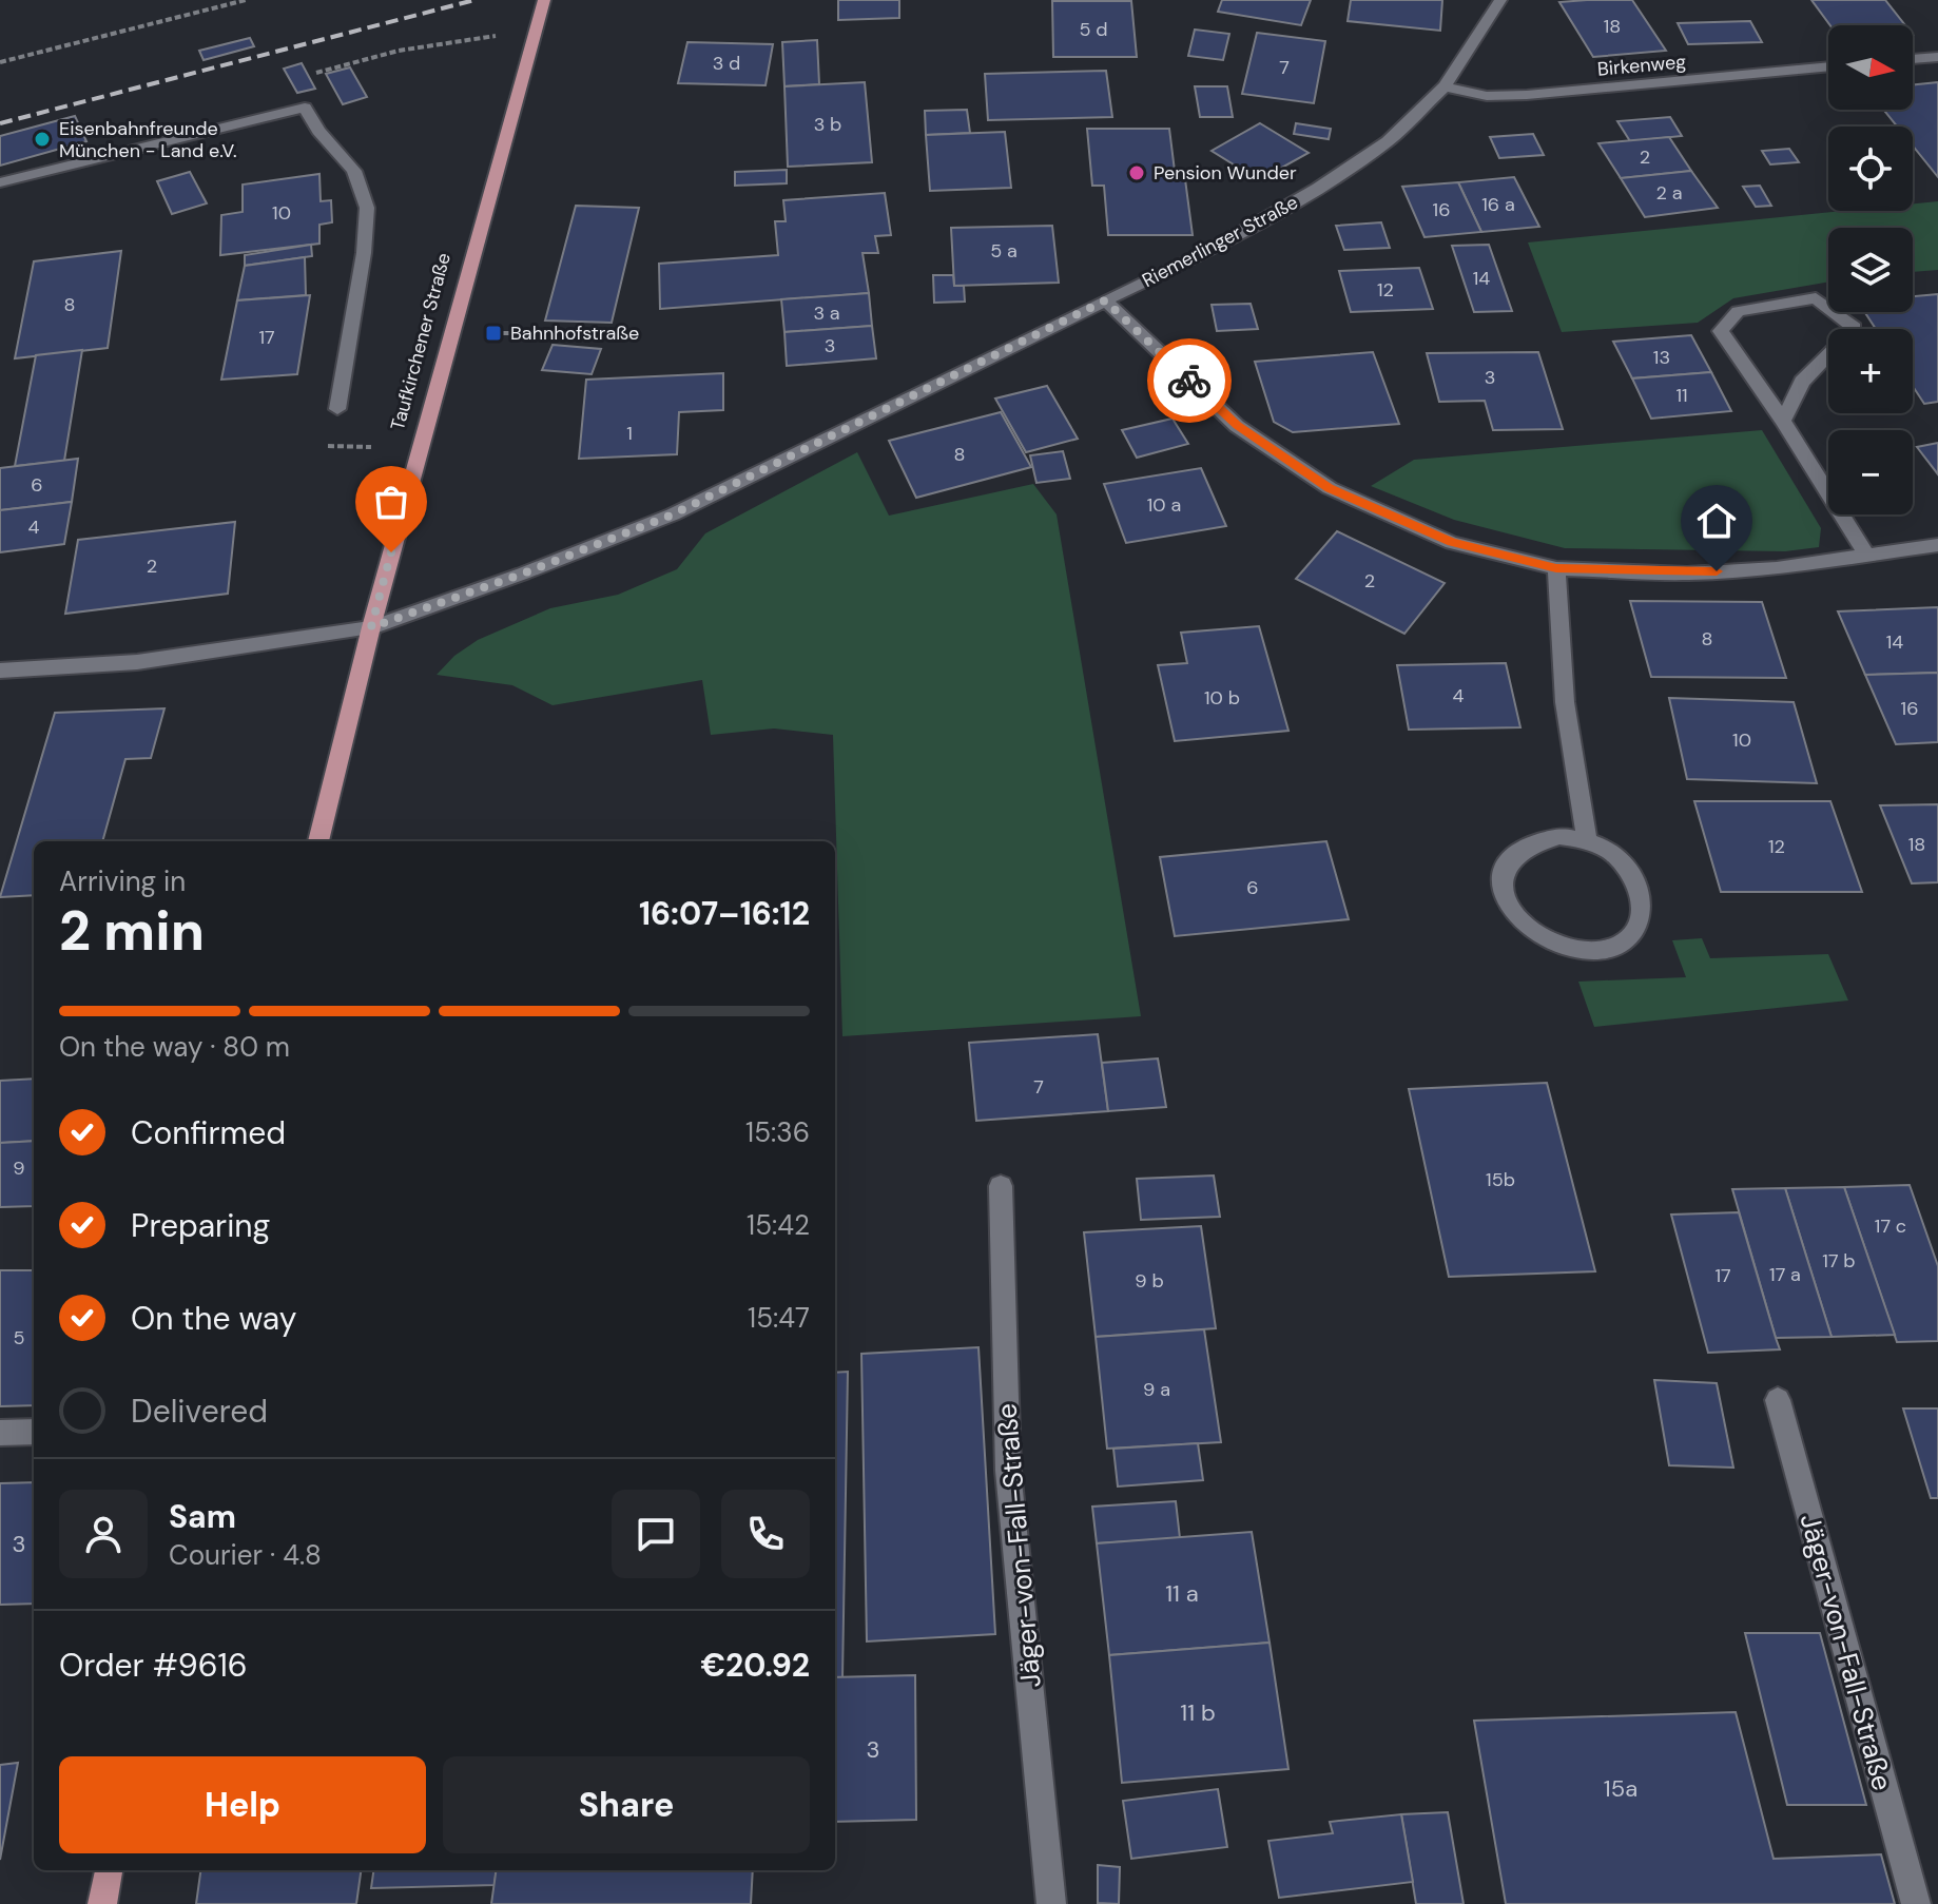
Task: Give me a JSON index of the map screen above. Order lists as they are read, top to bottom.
{
  "streets": {
    "main road": ["Taufkirchener Straße"],
    "street": ["Birkenweg", "Riemerlinger Straße", "Jäger-von-Fall-Straße"]
  },
  "crossings": [
    ["Birkenweg", "Riemerlinger Straße"],
    ["Riemerlinger Straße", "Taufkirchener Straße"]
  ],
  "places": {
    "other": ["Eisenbahnfreunde München - Land e.V.", "Pension Wunder"],
    "transit": ["Bahnhofstraße"]
  },
  "house_numbers": [
    "18",
    "5 d",
    "3 d",
    "7",
    "3 b",
    "2",
    "2 a",
    "16 a",
    "16",
    "10",
    "5 a",
    "14",
    "12",
    "8",
    "3 a",
    "17",
    "3",
    "13",
    "3",
    "11",
    "1",
    "8",
    "6",
    "10 a",
    "4",
    "2",
    "2",
    "8",
    "14",
    "4",
    "10 b",
    "16",
    "10",
    "18",
    "12",
    "6",
    "7",
    "9",
    "15b",
    "17 c",
    "17 b",
    "17 a",
    "17",
    "9 b",
    "5",
    "9 a",
    "3",
    "11 a",
    "11 b",
    "3",
    "15a"
  ],
  "north": "right",
  "page": {
    "map_buttons": ["+", "−"],
    "heading": ["2 min", "Arriving in", "16:07–16:12"],
    "panel": [
      "Sam",
      "Courier · 4.8",
      "Order #9616",
      "€20.92"
    ],
    "bar": "On the way · 80 m",
    "list": [
      ["Confirmed", "15:36"],
      ["Preparing", "15:42"],
      ["On the way", "15:47"],
      "Delivered"
    ],
    "buttons": ["Help", "Share"]
  }
}
